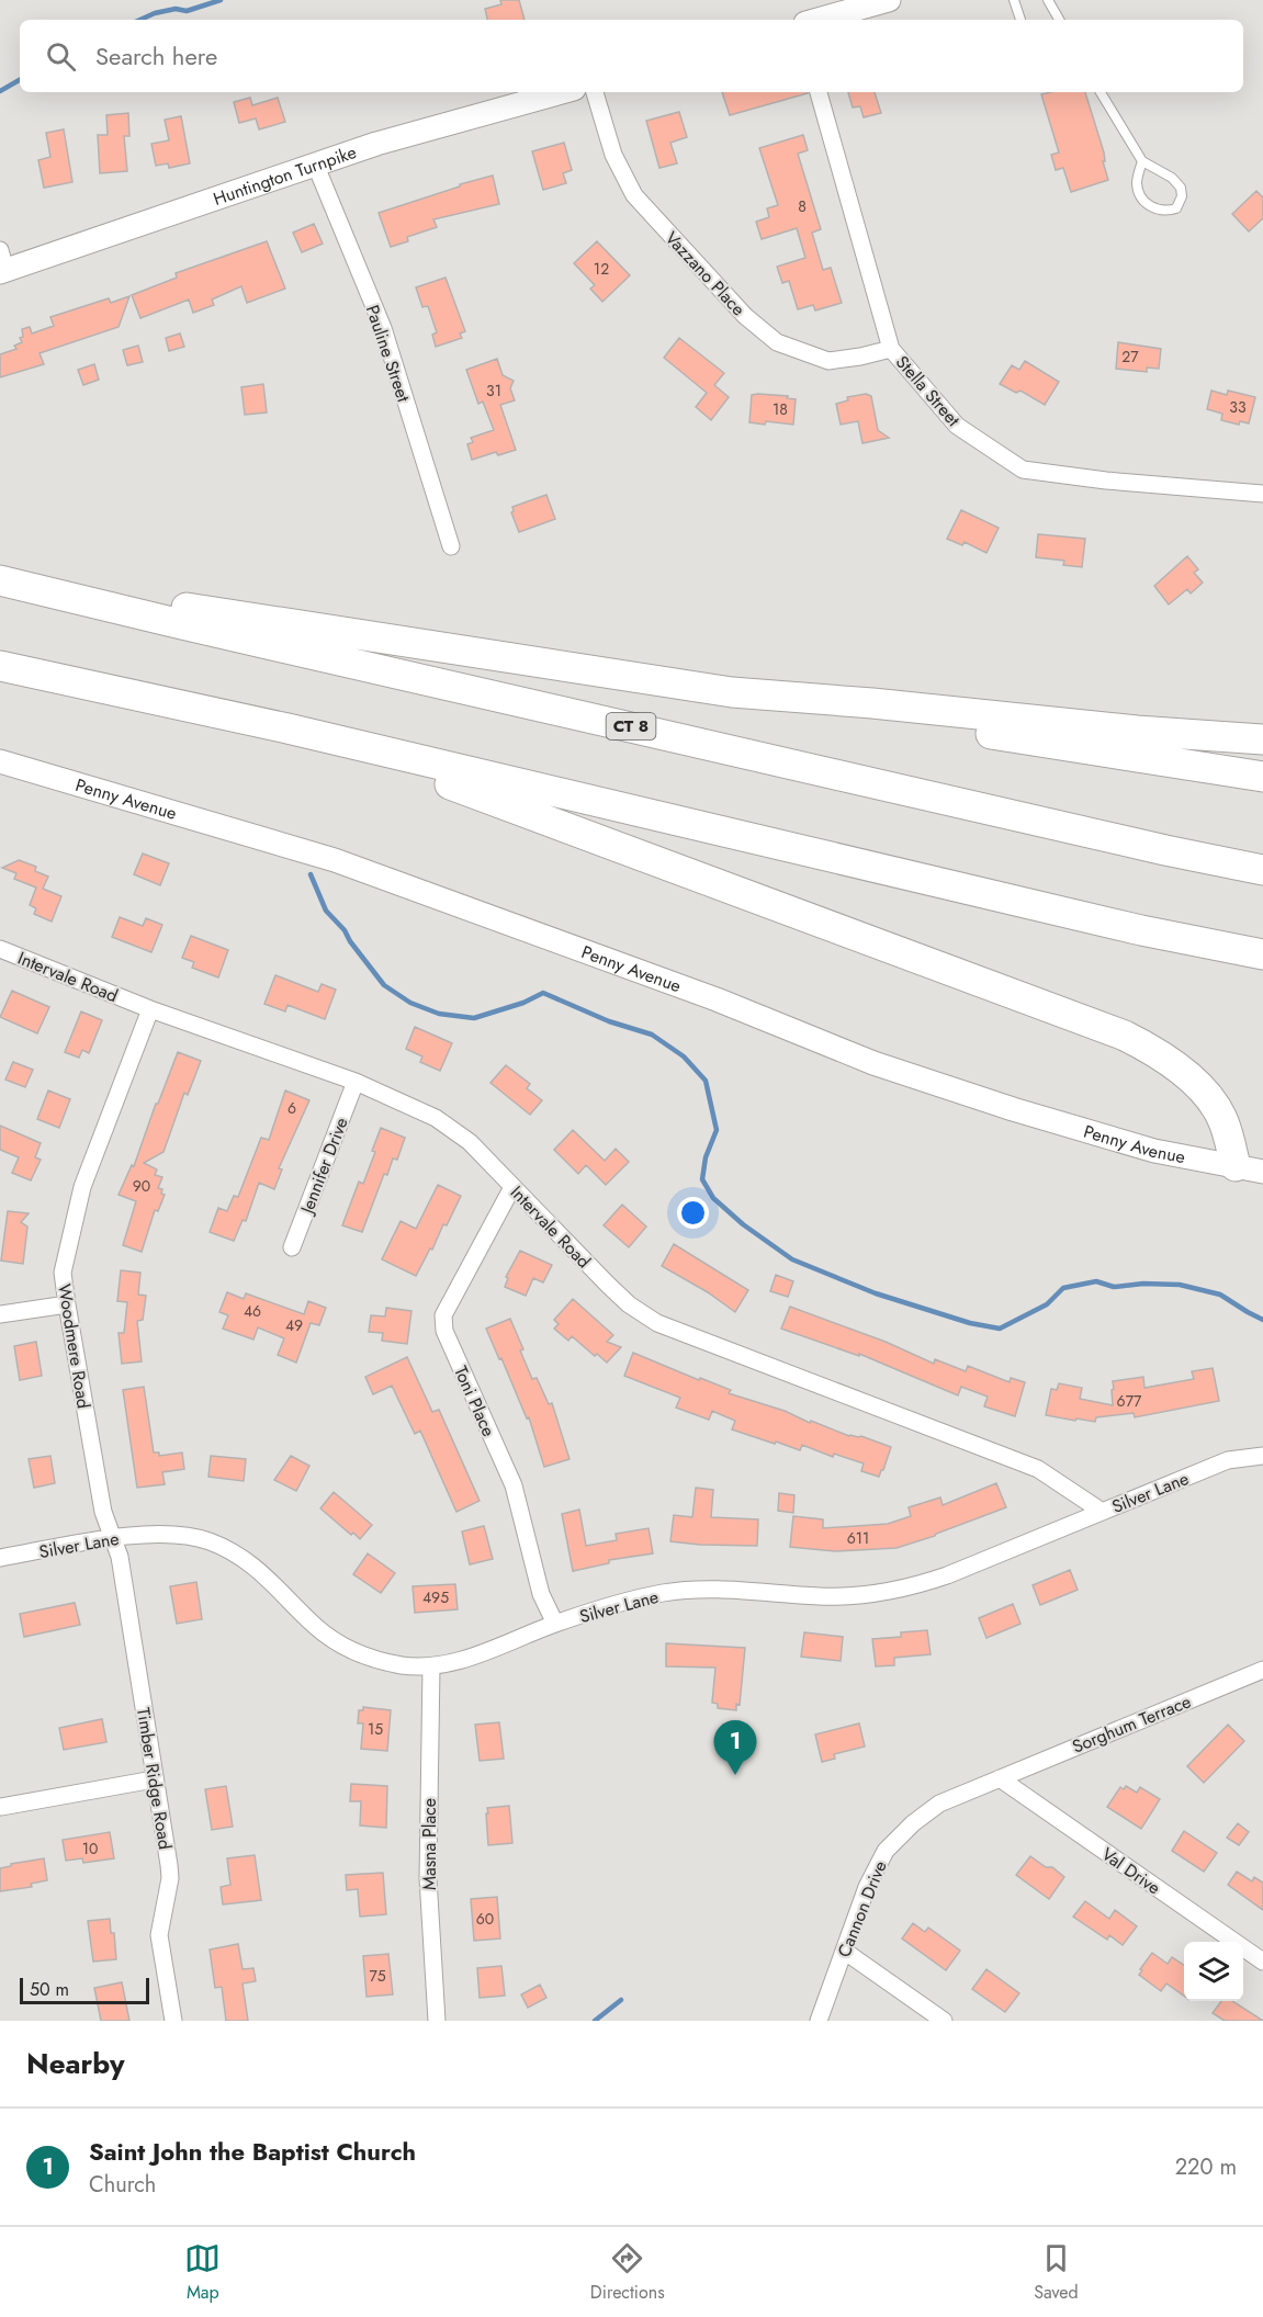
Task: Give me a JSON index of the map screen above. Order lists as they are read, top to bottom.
{
  "streets": {
    "highway": ["CT 8"],
    "main road": ["Huntington Turnpike", "Penny Avenue"],
    "street": [
      "Vazzano Place",
      "Pauline Street",
      "Stella Street",
      "Intervale Road",
      "Jennifer Drive",
      "Woodmere Road",
      "Toni Place",
      "Silver Lane",
      "Sorghum Terrace",
      "Timber Ridge Road",
      "Masna Place",
      "Val Drive",
      "Cannon Drive"
    ]
  },
  "crossings": [
    ["Huntington Turnpike", "Pauline Street"],
    ["Vazzano Place", "Stella Street"],
    ["Intervale Road", "Jennifer Drive"],
    ["Intervale Road", "Woodmere Road"],
    ["Intervale Road", "Toni Place"],
    ["Intervale Road", "Silver Lane"],
    ["Woodmere Road", "Silver Lane"],
    ["Woodmere Road", "Timber Ridge Road"],
    ["Toni Place", "Silver Lane"],
    ["Silver Lane", "Timber Ridge Road"],
    ["Silver Lane", "Masna Place"],
    ["Sorghum Terrace", "Val Drive"],
    ["Sorghum Terrace", "Cannon Drive"],
    ["Val Drive", "Cannon Drive"]
  ],
  "house_numbers": [
    "8",
    "12",
    "27",
    "31",
    "33",
    "18",
    "6",
    "90",
    "46",
    "49",
    "677",
    "611",
    "495",
    "15",
    "10",
    "60",
    "75"
  ],
  "scale_bar": "50 m",
  "page": {
    "search": "Search here",
    "pins": "1",
    "scale": "50 m",
    "heading": "Nearby",
    "list": [
      {
        "mark": "1",
        "name": "Saint John the Baptist Church",
        "note": "Church",
        "value": "220 m"
      }
    ],
    "nav": ["Map", "Directions", "Saved"]
  }
}
